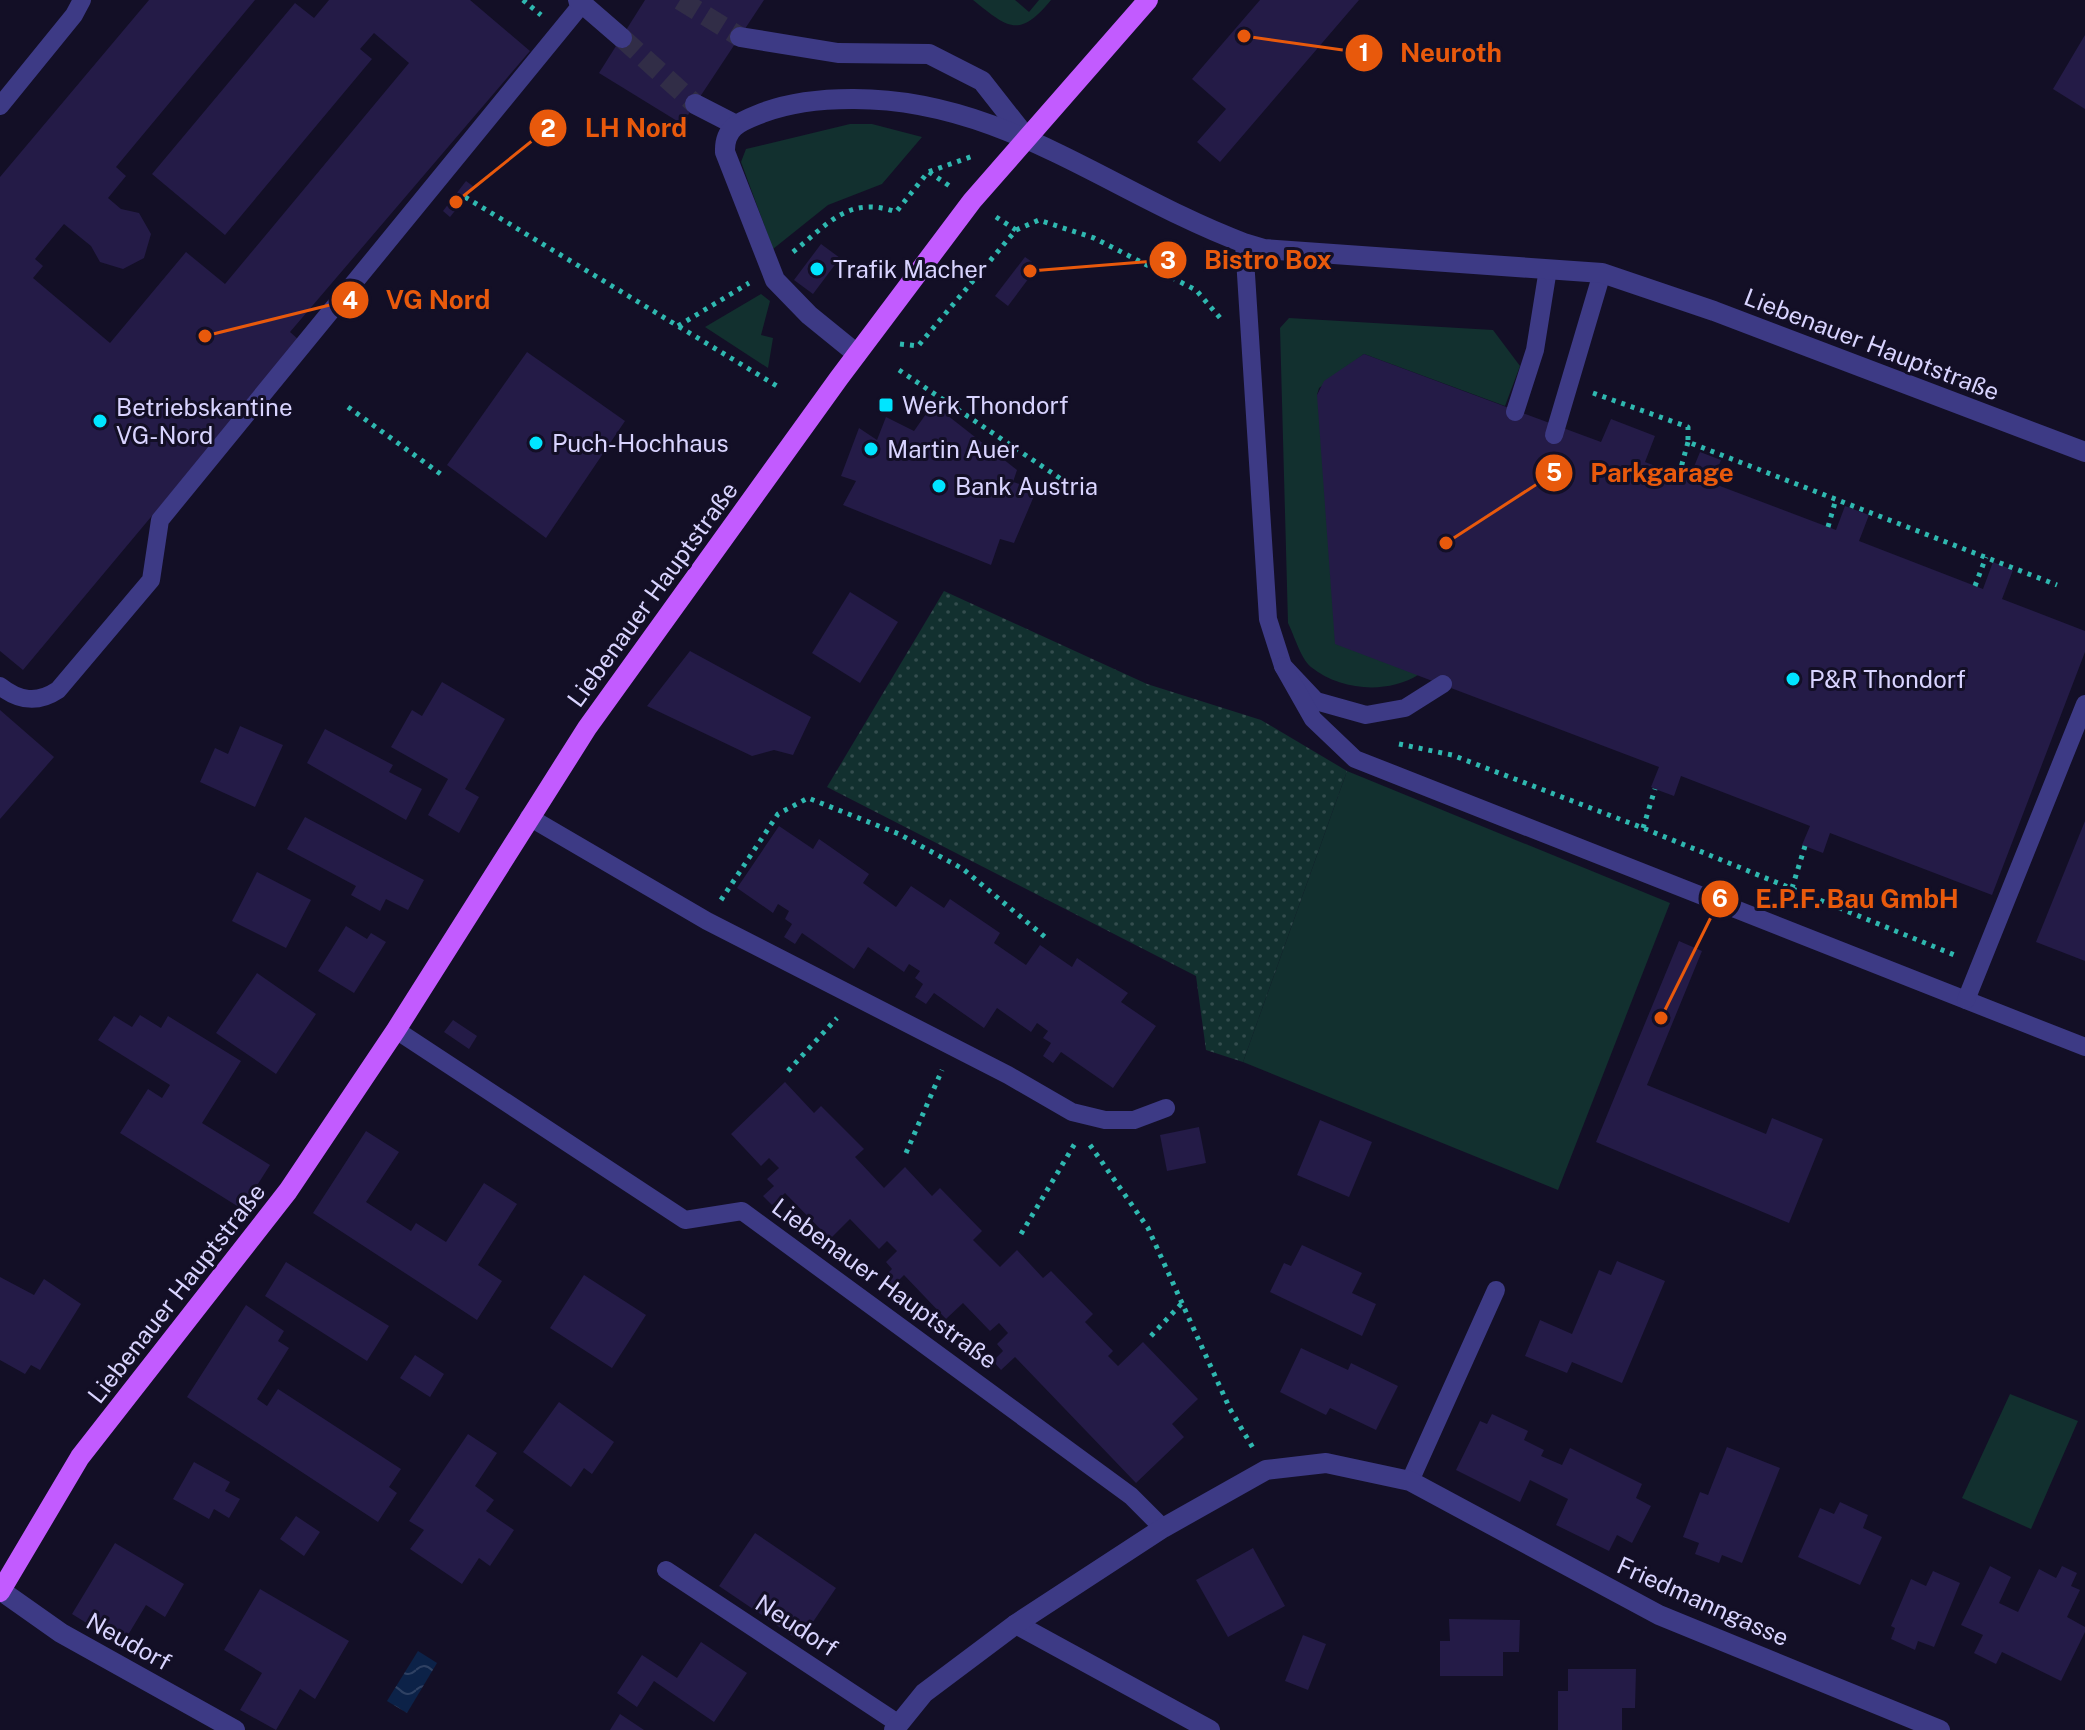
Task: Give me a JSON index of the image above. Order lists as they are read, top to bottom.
{
  "streets": {
    "main road": ["Liebenauer Hauptstraße"],
    "street": ["Friedmanngasse", "Neudorf"]
  },
  "crossings": [
    ["Liebenauer Hauptstraße", "Friedmanngasse"],
    ["Liebenauer Hauptstraße", "Neudorf"],
    ["Friedmanngasse", "Neudorf"]
  ],
  "places": {
    "other": [
      "Neuroth",
      "LH Nord",
      "Trafik Macher",
      "Bistro Box",
      "VG Nord",
      "Betriebskantine VG-Nord",
      "Puch-Hochhaus",
      "Martin Auer",
      "Bank Austria",
      "Parkgarage",
      "P&R Thondorf",
      "E.P.F. Bau GmbH"
    ],
    "transit": ["Werk Thondorf"]
  }
}
